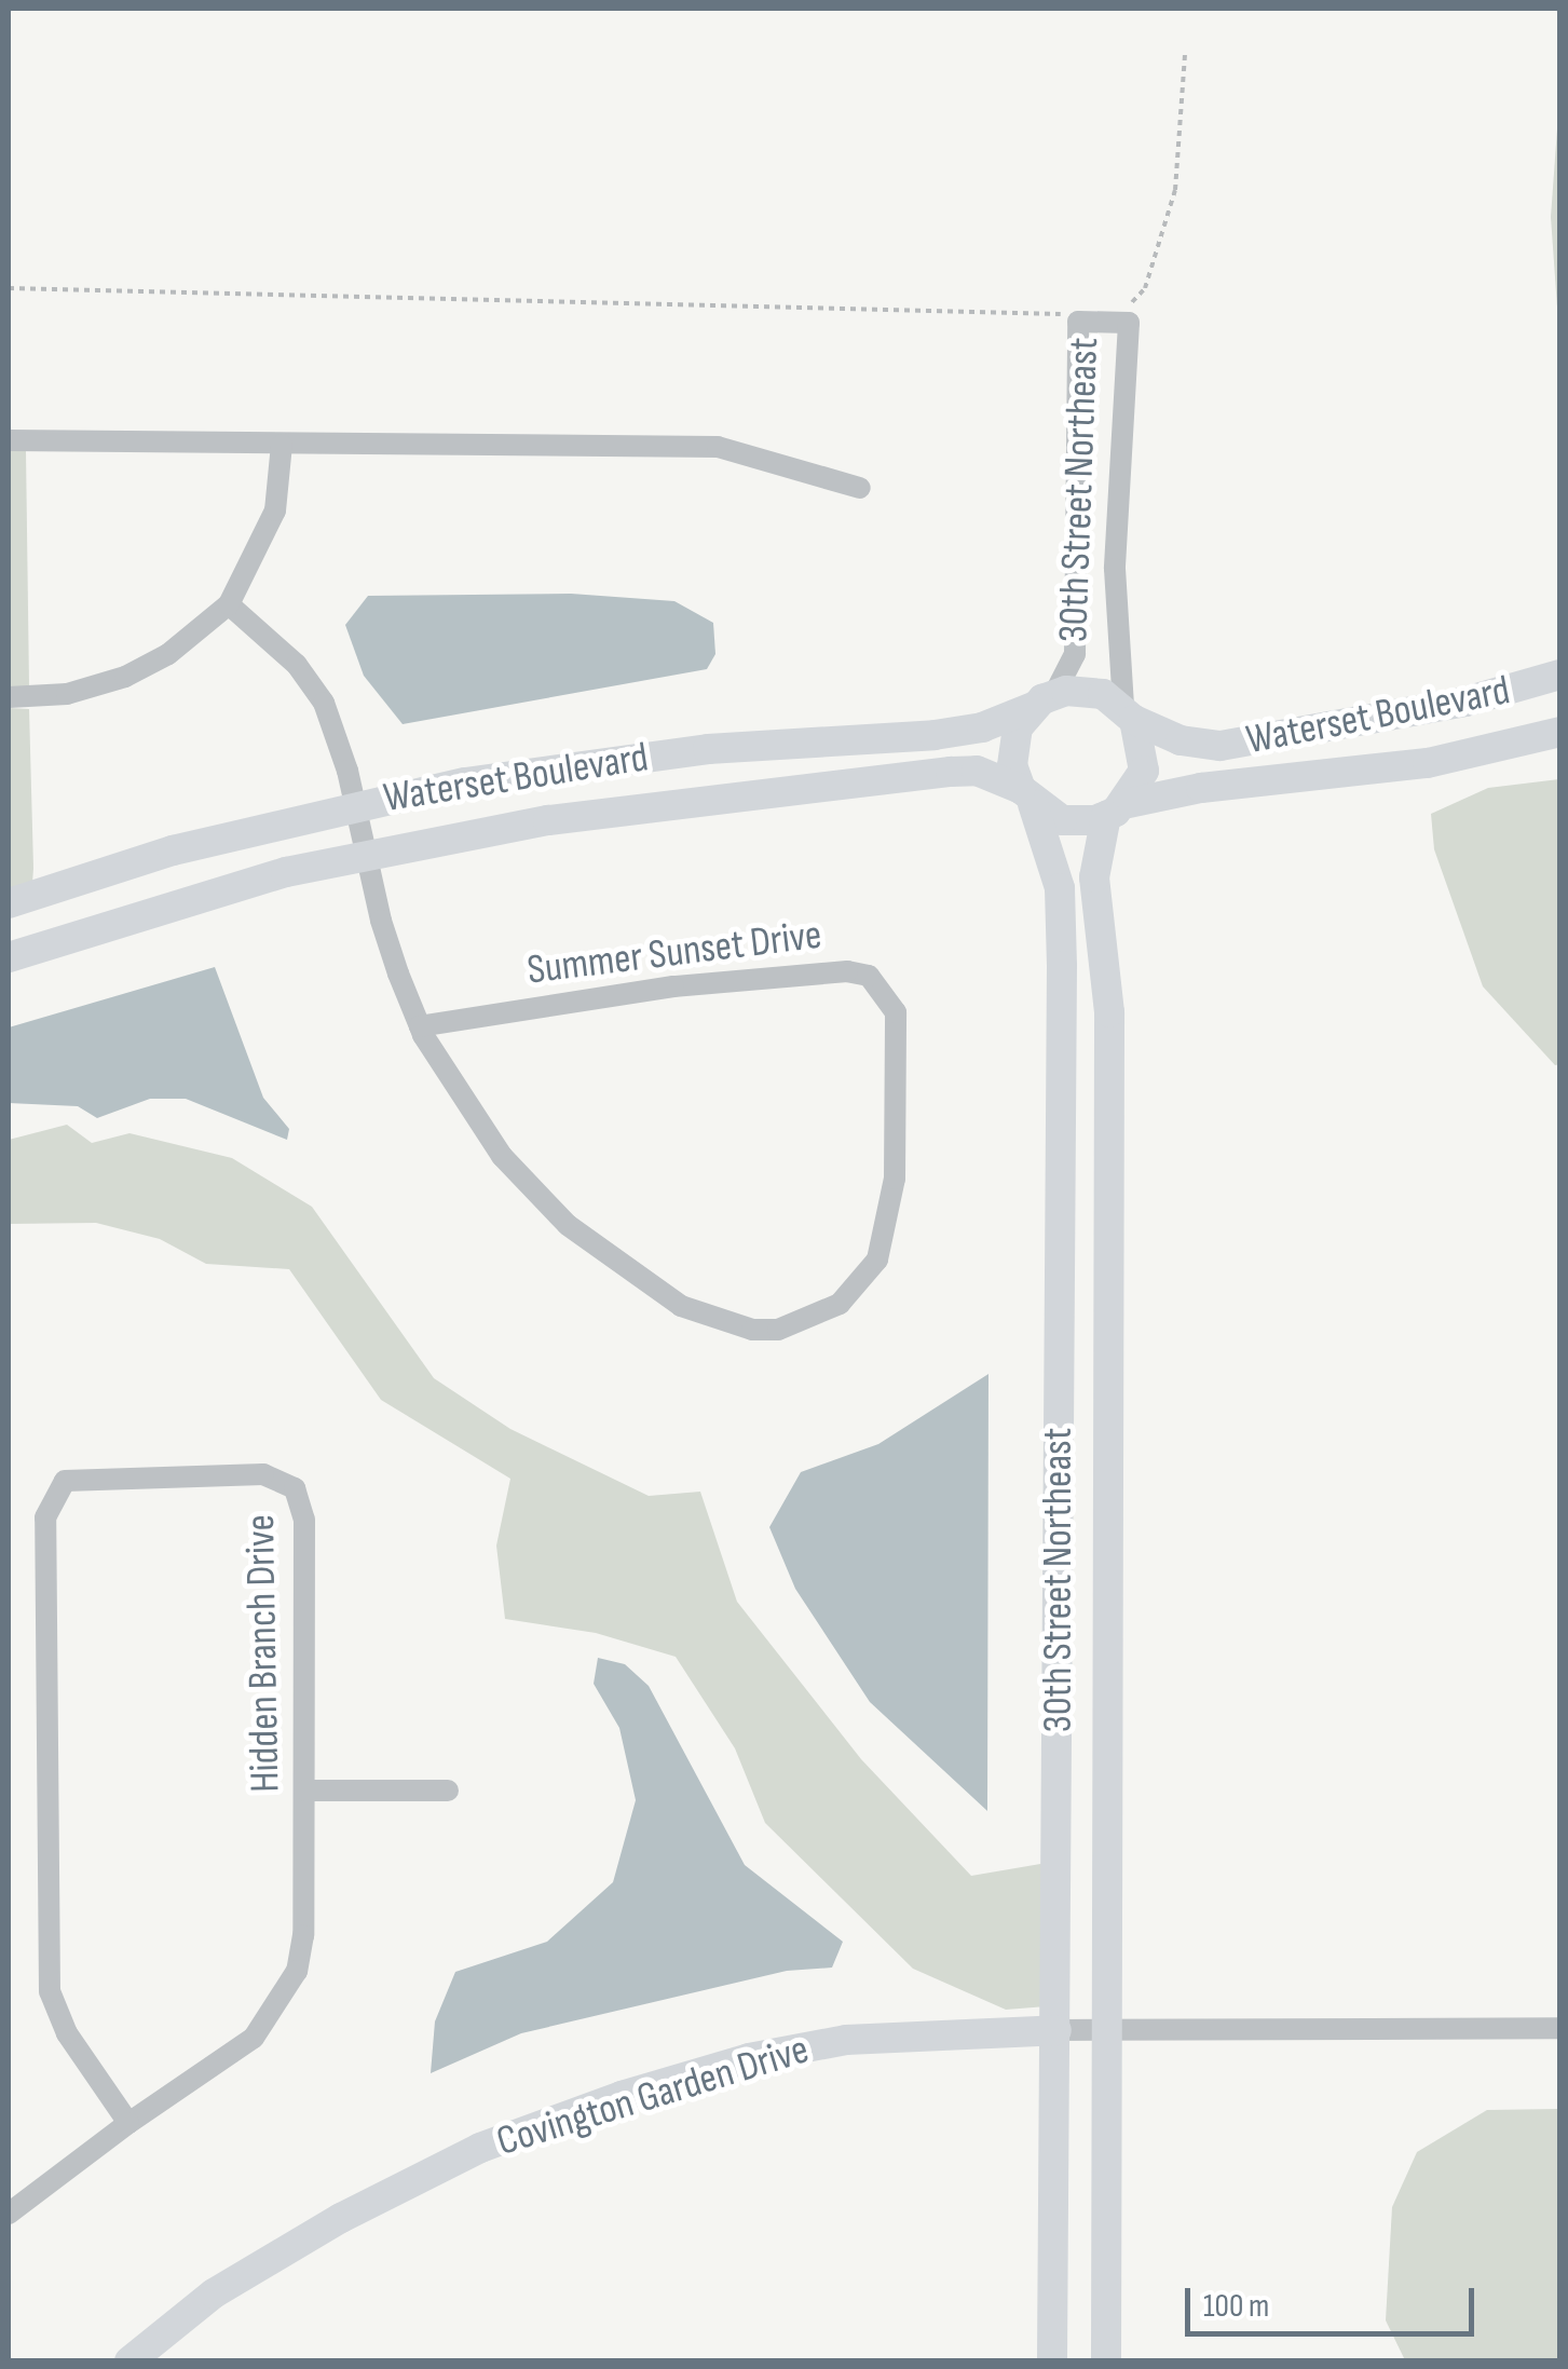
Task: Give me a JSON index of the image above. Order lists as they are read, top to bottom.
{
  "streets": {
    "street": [
      "30th Street Northeast",
      "Waterset Boulevard",
      "Summer Sunset Drive",
      "Hidden Branch Drive",
      "Covington Garden Drive"
    ]
  },
  "crossings": [
    ["30th Street Northeast", "Waterset Boulevard"],
    ["30th Street Northeast", "Covington Garden Drive"],
    ["Waterset Boulevard", "Summer Sunset Drive"]
  ],
  "scale_bar": "100 m"
}
